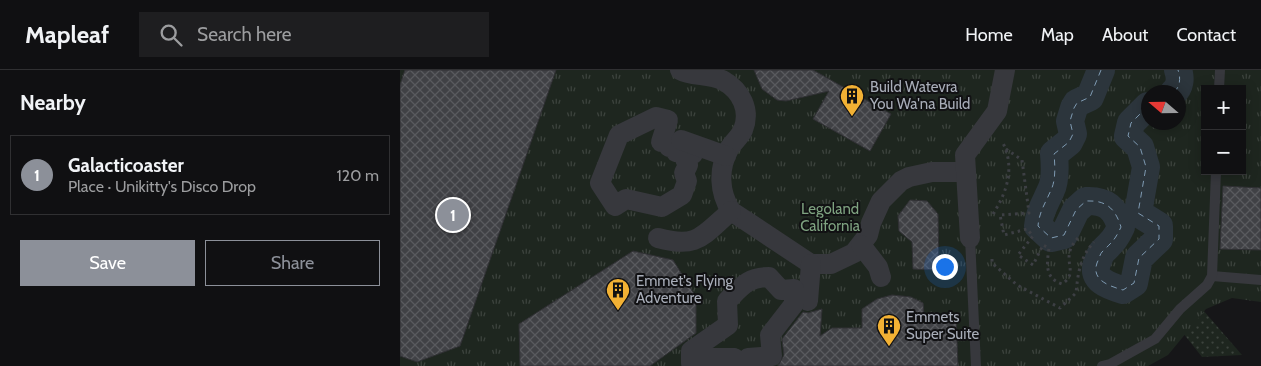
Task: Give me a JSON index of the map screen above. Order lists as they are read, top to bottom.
{
  "parks": ["Legoland California"],
  "places": {
    "building": ["Build Watevra You Wa'na Build", "Emmet's Flying Adventure", "Emmets Super Suite"]
  },
  "north": "left",
  "page": {
    "header": "Mapleaf",
    "search": "Search here",
    "nav": [
      "Home",
      "Map",
      "About",
      "Contact"
    ],
    "heading": "Nearby",
    "map_buttons": ["+", "−"],
    "list": [
      {
        "mark": "1",
        "name": "Galacticoaster",
        "note": "Place · Unikitty's Disco Drop",
        "value": "120 m"
      }
    ],
    "pins": "1",
    "buttons": ["Save", "Share"]
  }
}
